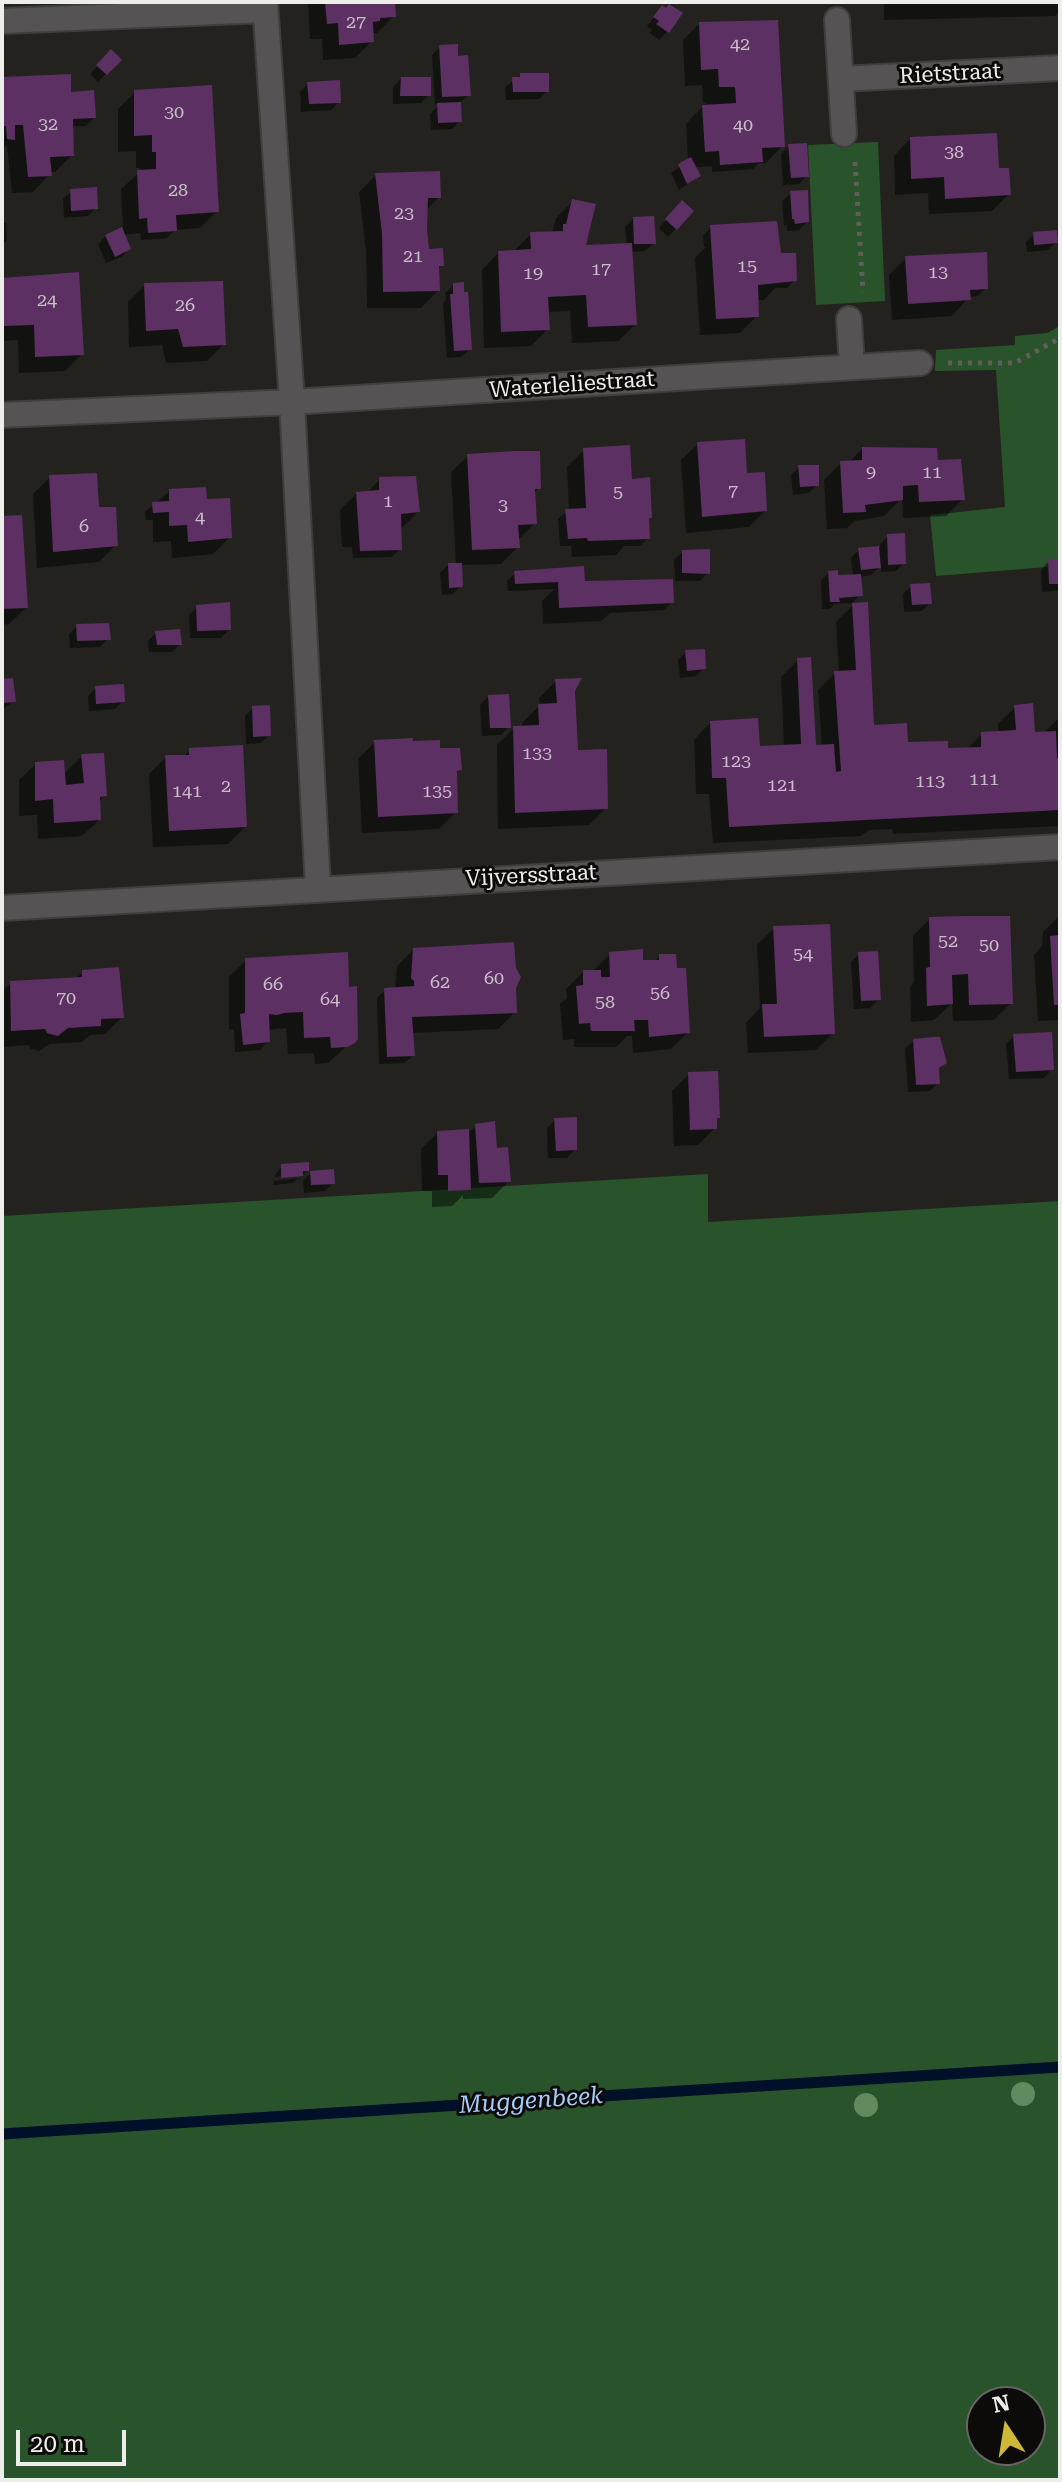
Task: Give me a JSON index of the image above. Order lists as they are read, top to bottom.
{
  "streets": {
    "street": ["Rietstraat", "Waterleliestraat", "Vijversstraat"]
  },
  "water": ["Muggenbeek"],
  "house_numbers": [
    "27",
    "42",
    "30",
    "32",
    "40",
    "38",
    "28",
    "23",
    "21",
    "15",
    "17",
    "13",
    "19",
    "24",
    "26",
    "9",
    "11",
    "7",
    "5",
    "1",
    "3",
    "4",
    "6",
    "133",
    "123",
    "111",
    "113",
    "121",
    "2",
    "141",
    "135",
    "52",
    "50",
    "54",
    "60",
    "62",
    "66",
    "56",
    "70",
    "64",
    "58"
  ],
  "scale_bar": "20 m",
  "north": "top"
}
